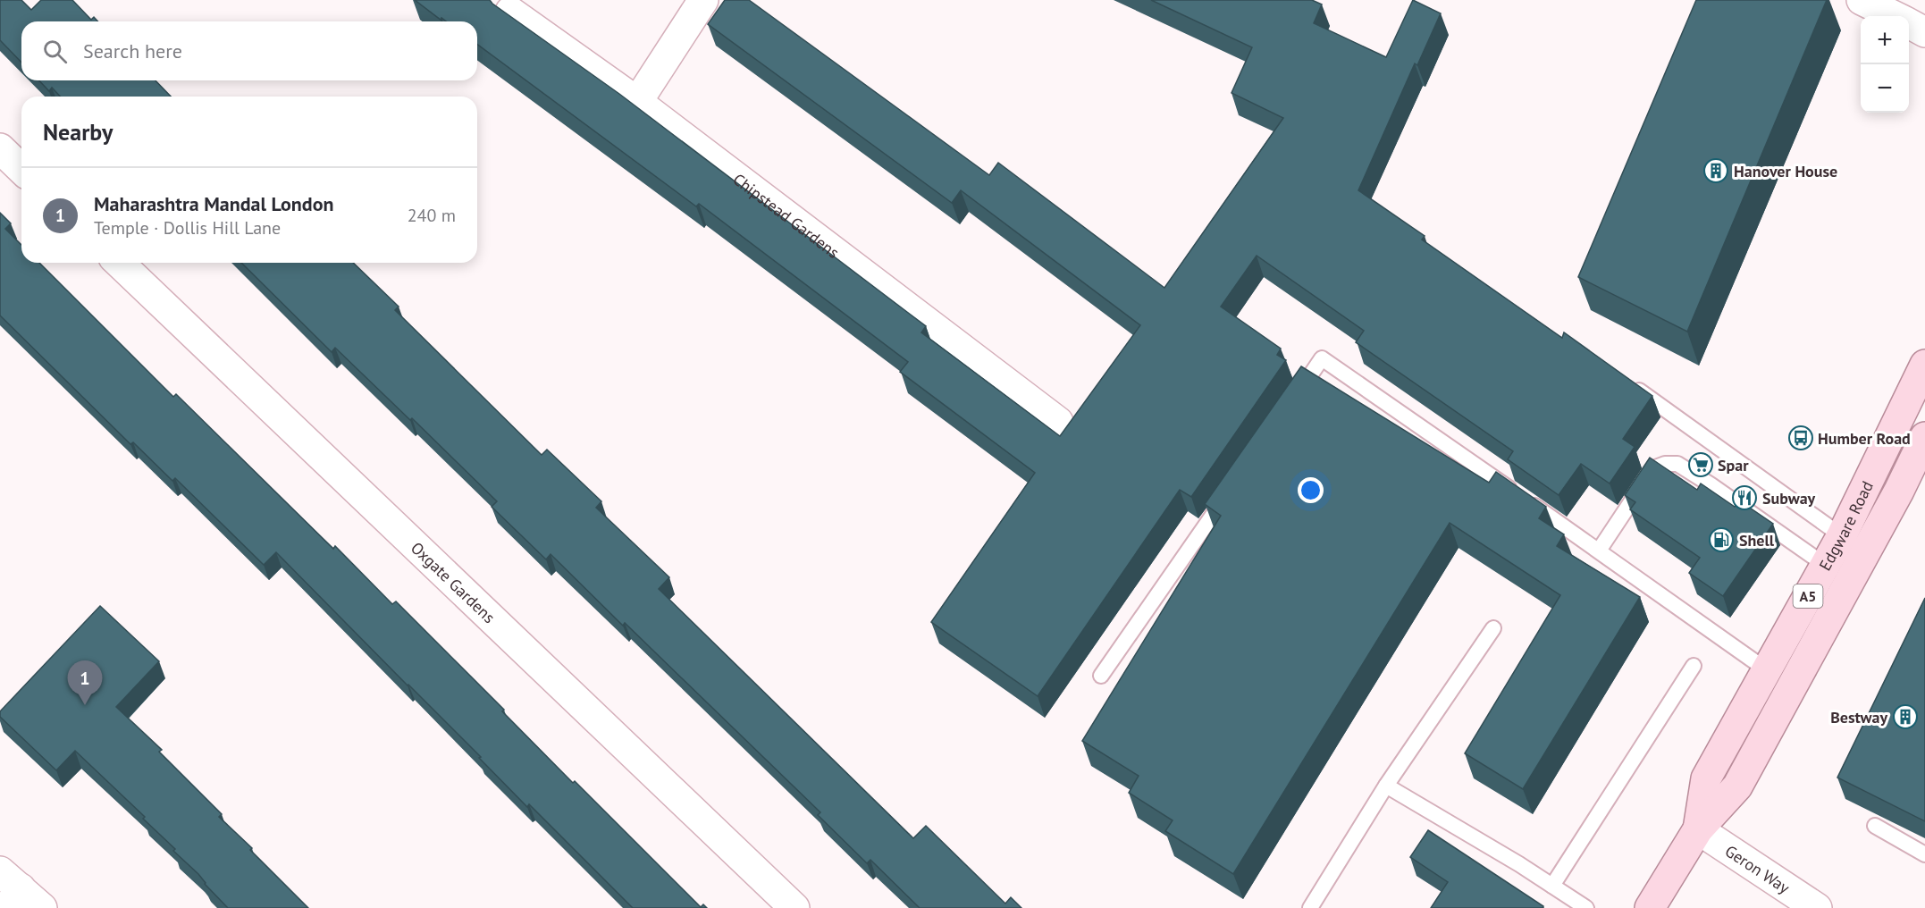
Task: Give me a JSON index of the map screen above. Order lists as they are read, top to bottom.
{
  "streets": {
    "main road": ["Edgware Road", "A5"],
    "street": ["Chipstead Gardens", "Oxgate Gardens", "Geron Way"]
  },
  "crossings": [
    ["Edgware Road", "Geron Way"]
  ],
  "places": {
    "building": ["Hanover House", "Bestway"],
    "bus stop": ["Humber Road"],
    "supermarket": ["Spar"],
    "restaurant": ["Subway"],
    "fuel station": ["Shell"]
  },
  "page": {
    "map_buttons": ["+", "−"],
    "search": "Search here",
    "heading": "Nearby",
    "list": [
      {
        "mark": "1",
        "name": "Maharashtra Mandal London",
        "note": "Temple · Dollis Hill Lane",
        "value": "240 m"
      }
    ],
    "pins": "1"
  }
}
